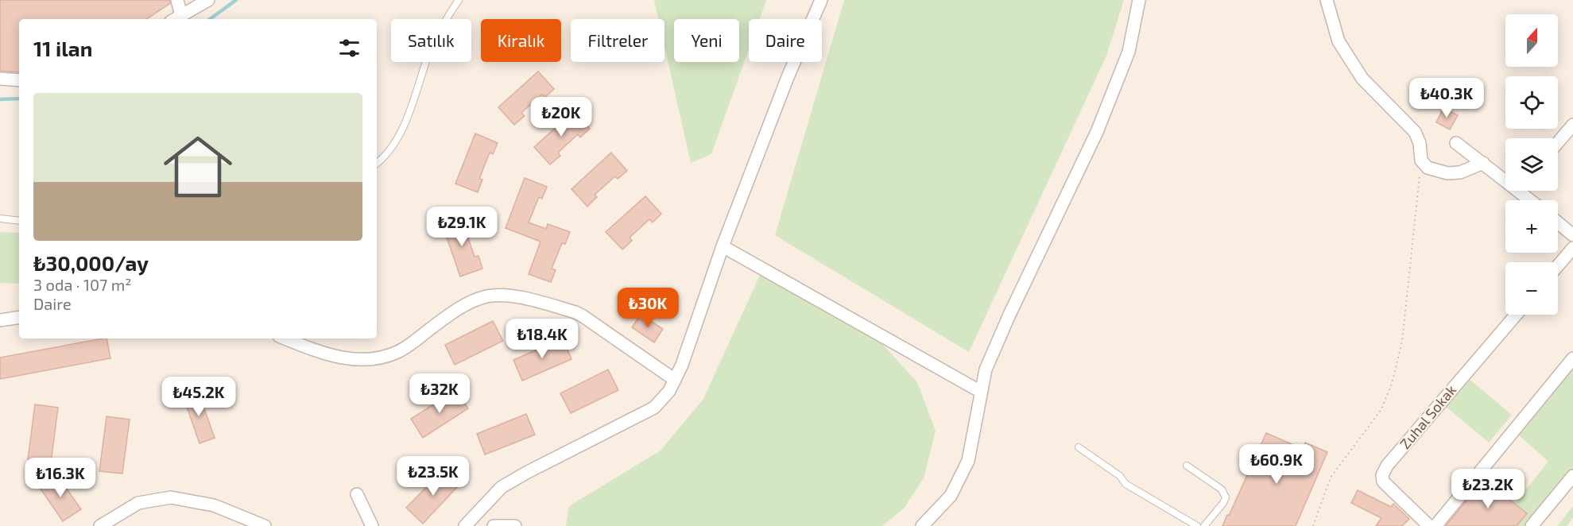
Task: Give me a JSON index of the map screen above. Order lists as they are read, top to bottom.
{
  "streets": {
    "street": ["Zuhal Sokak"]
  },
  "north": "top",
  "page": {
    "map_buttons": ["+", "−"],
    "chip": [
      "Satılık",
      "Kiralık",
      "Filtreler",
      "Yeni",
      "Daire"
    ],
    "heading": "11 ilan",
    "list": [
      {
        "name": "₺30,000/ay",
        "note": "3 oda · 107 m² · Daire"
      }
    ],
    "price": [
      "₺40.3K",
      "₺20K",
      "₺29.1K",
      "₺30K",
      "₺18.4K",
      "₺32K",
      "₺45.2K",
      "₺60.9K",
      "₺23.5K",
      "₺16.3K",
      "₺23.2K"
    ]
  }
}
